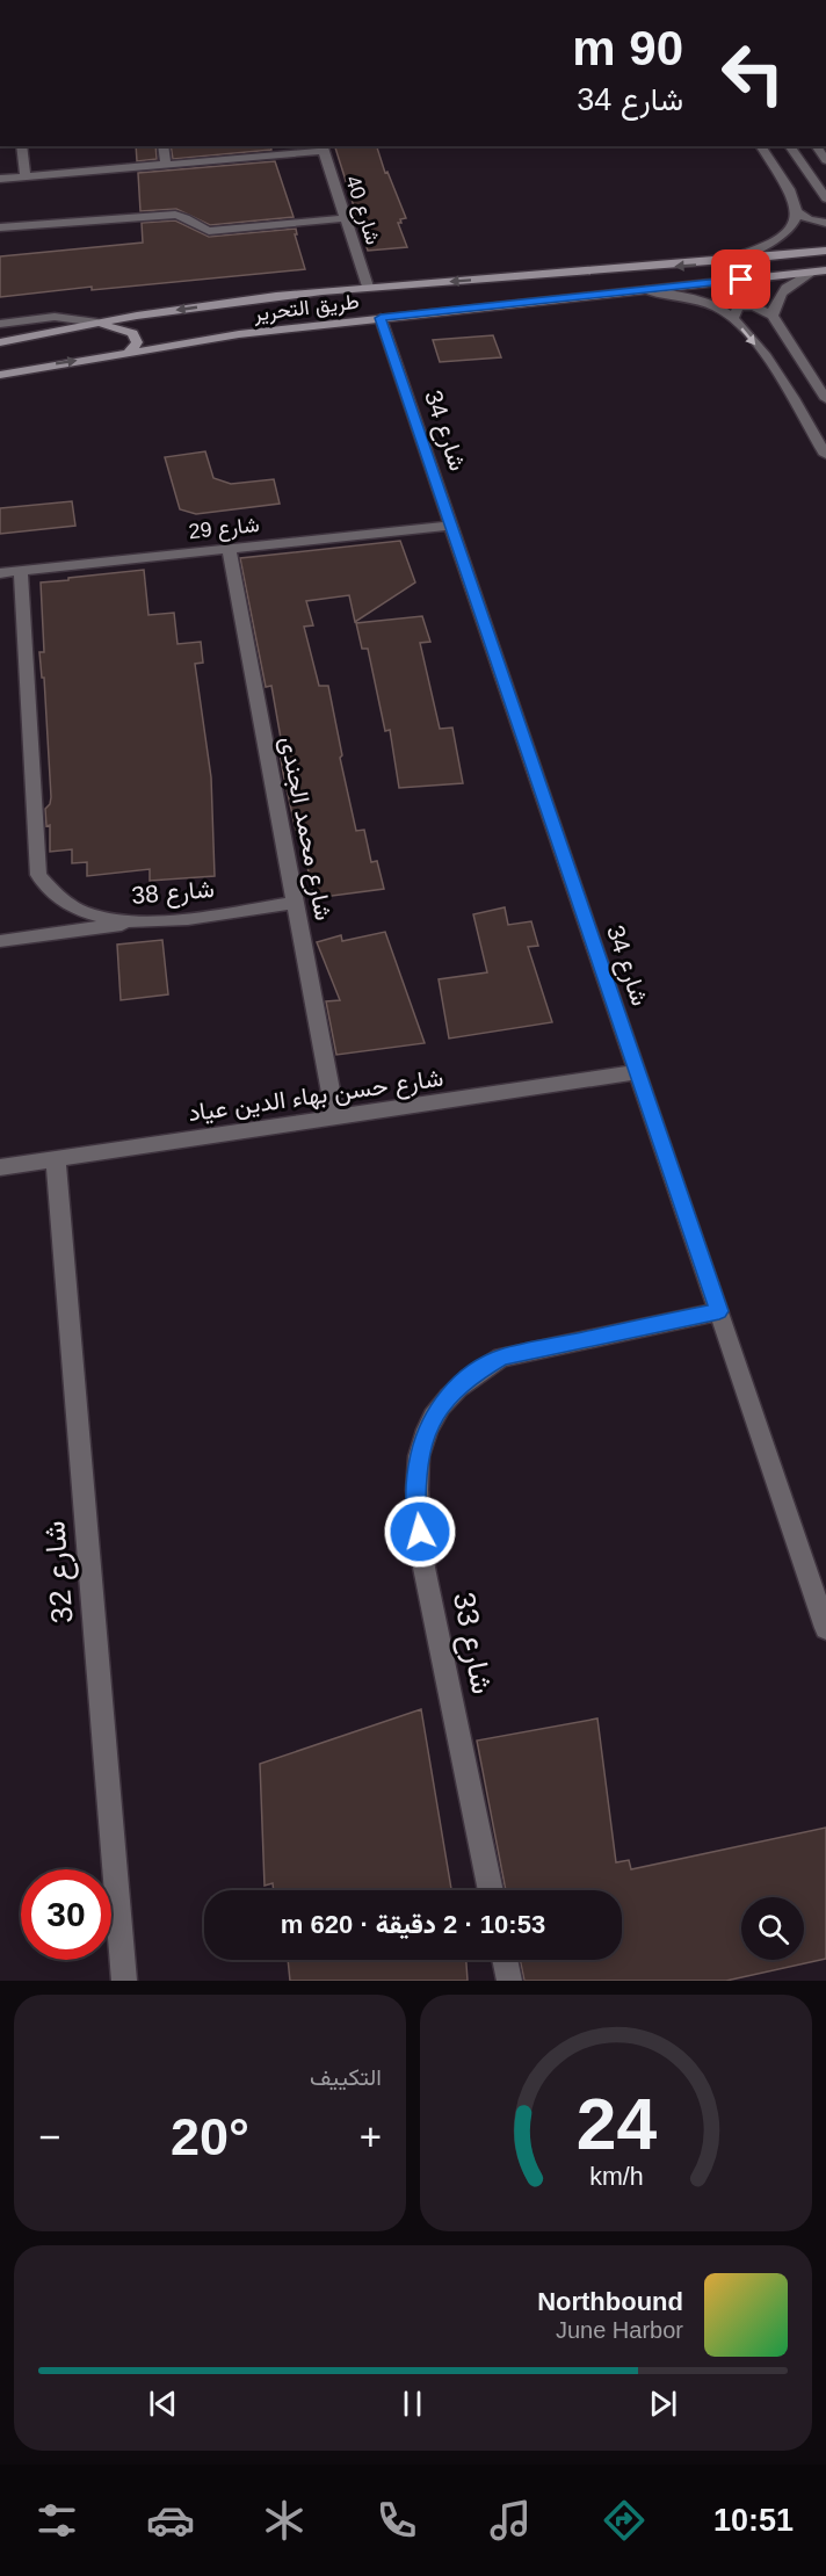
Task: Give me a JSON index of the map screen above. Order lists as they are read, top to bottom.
{
  "streets": {
    "street": [
      "شارع 40",
      "طريق التحرير",
      "شارع 34",
      "شارع 29",
      "شارع محمد الجندى",
      "شارع 38",
      "شارع حسن بهاء الدين عياد",
      "شارع 32",
      "شارع 33"
    ]
  },
  "crossings": [
    ["شارع 40", "طريق التحرير"],
    ["طريق التحرير", "شارع 34"],
    ["شارع 34", "شارع 29"],
    ["شارع 34", "شارع حسن بهاء الدين عياد"],
    ["شارع 34", "شارع 33"],
    ["شارع 29", "شارع محمد الجندى"],
    ["شارع 29", "شارع 38"],
    ["شارع محمد الجندى", "شارع 38"],
    ["شارع محمد الجندى", "شارع حسن بهاء الدين عياد"],
    ["شارع حسن بهاء الدين عياد", "شارع 32"]
  ],
  "page": {
    "turn": ["90 m", "شارع 34"],
    "limit": "30",
    "trip": "10:53 · 2 دقيقة · 620 m",
    "tile": "التكييف",
    "heat": ["−", "20°", "+"],
    "song": ["Northbound", "June Harbor"],
    "tabs": "10:51",
    "gauge": ["24", "km/h"]
  }
}
